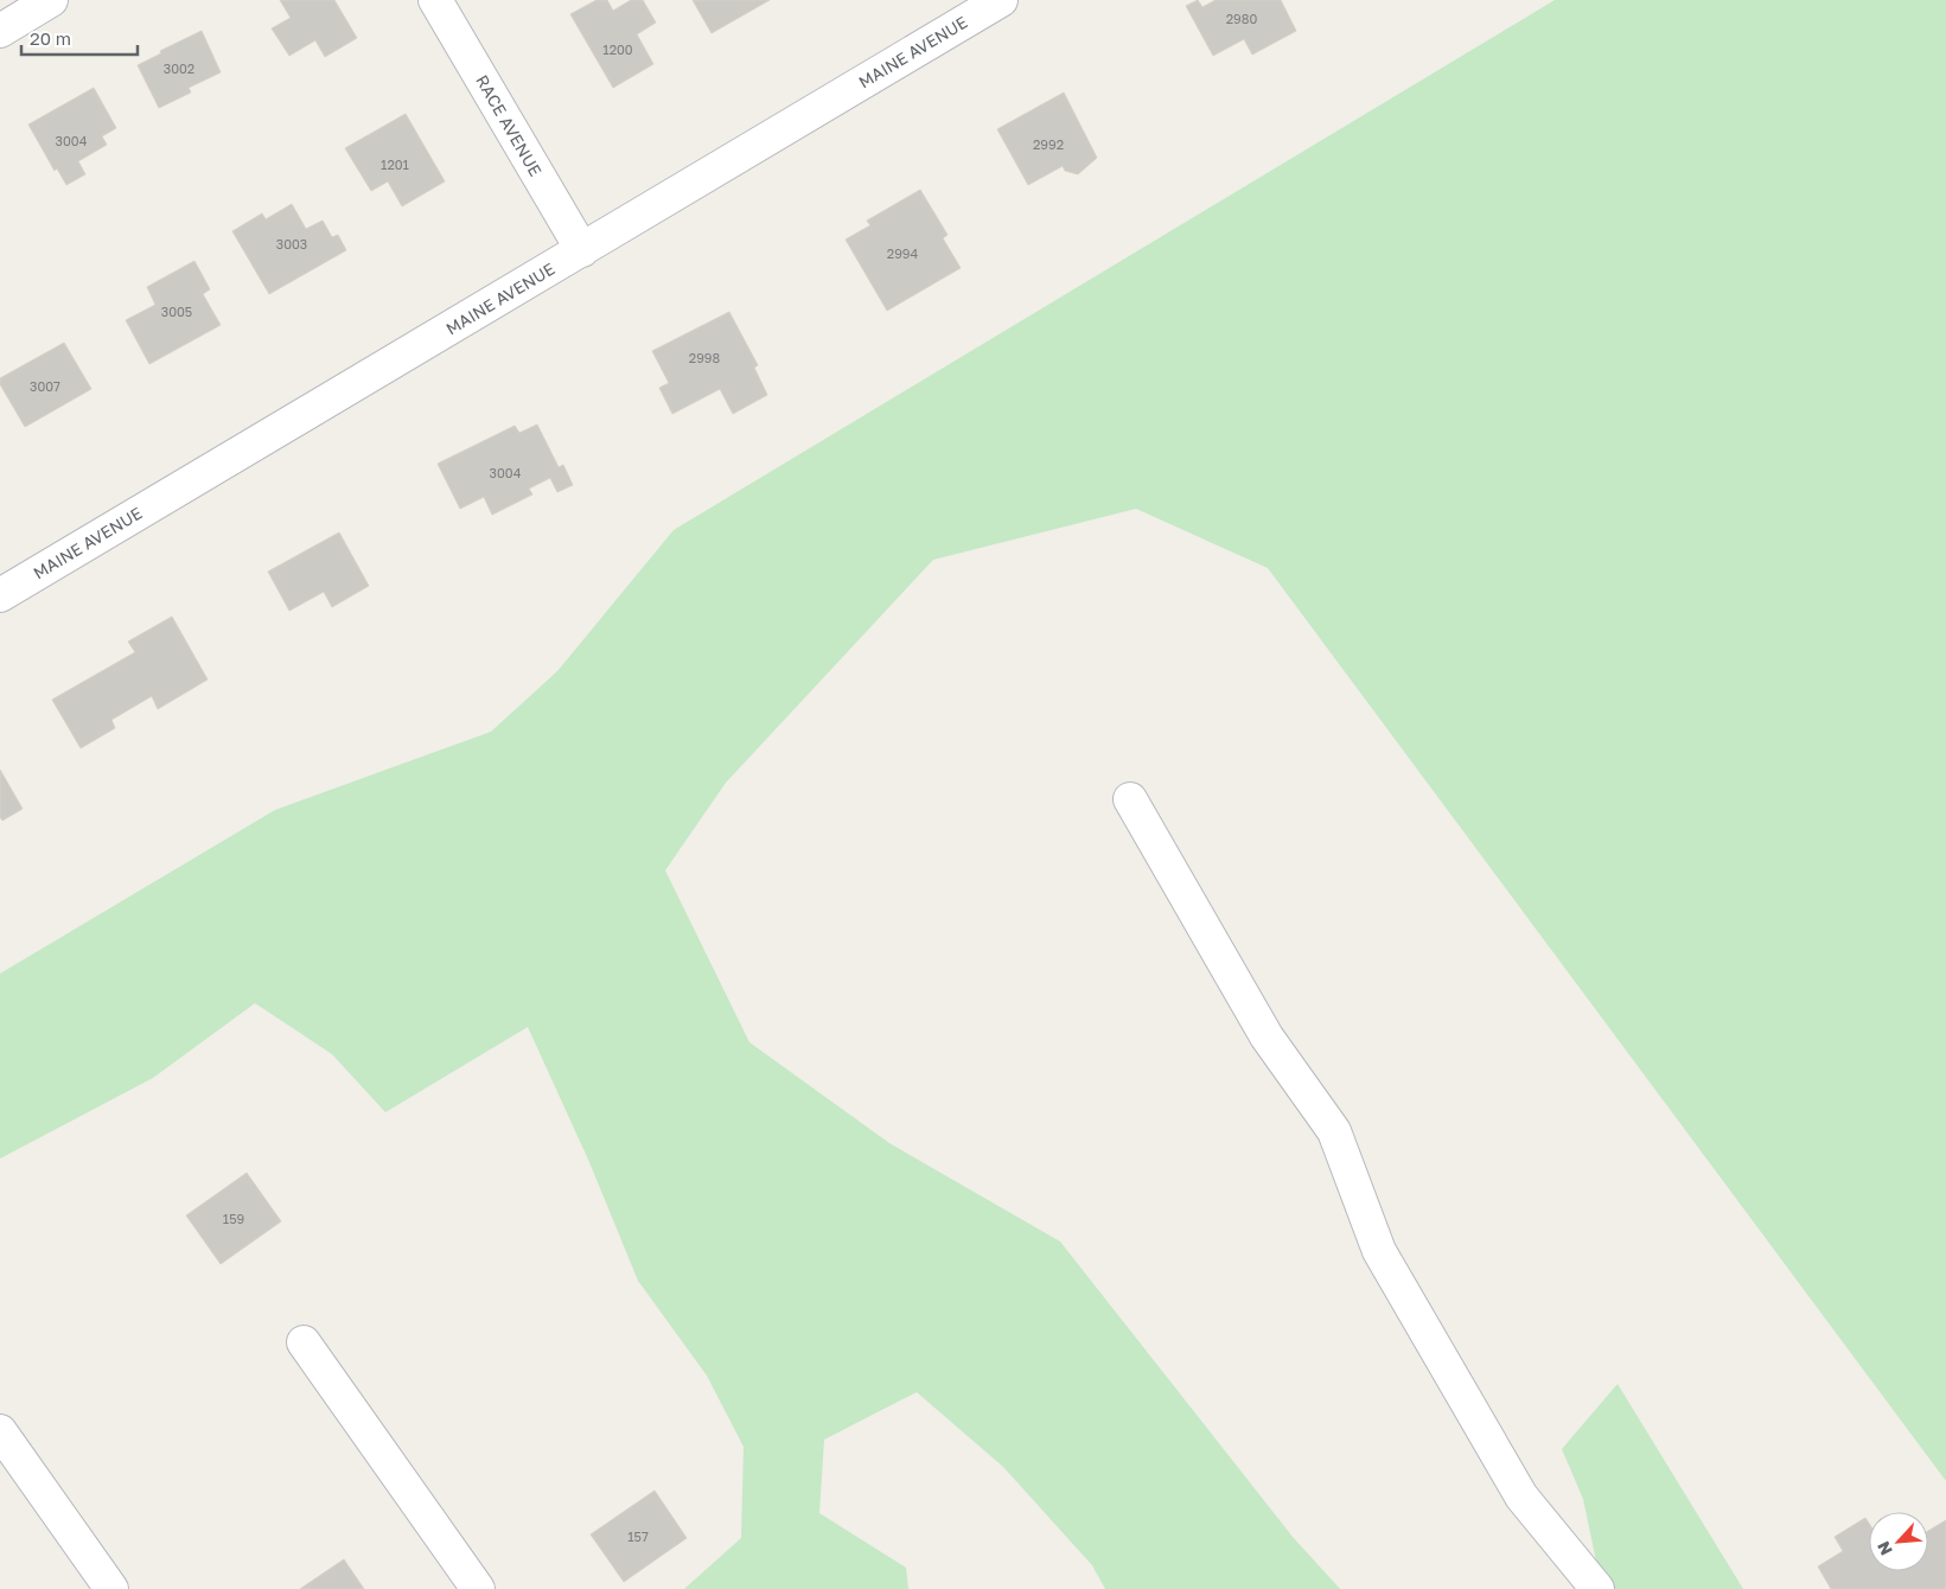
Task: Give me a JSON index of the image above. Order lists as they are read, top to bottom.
{
  "streets": {
    "street": ["MAINE AVENUE", "RACE AVENUE"]
  },
  "crossings": [
    ["MAINE AVENUE", "RACE AVENUE"]
  ],
  "house_numbers": [
    "2980",
    "1200",
    "3002",
    "3004",
    "2992",
    "1201",
    "3003",
    "2994",
    "3005",
    "2998",
    "3007",
    "3004",
    "159",
    "157"
  ],
  "scale_bar": "20 m",
  "north": "bottom left"
}
